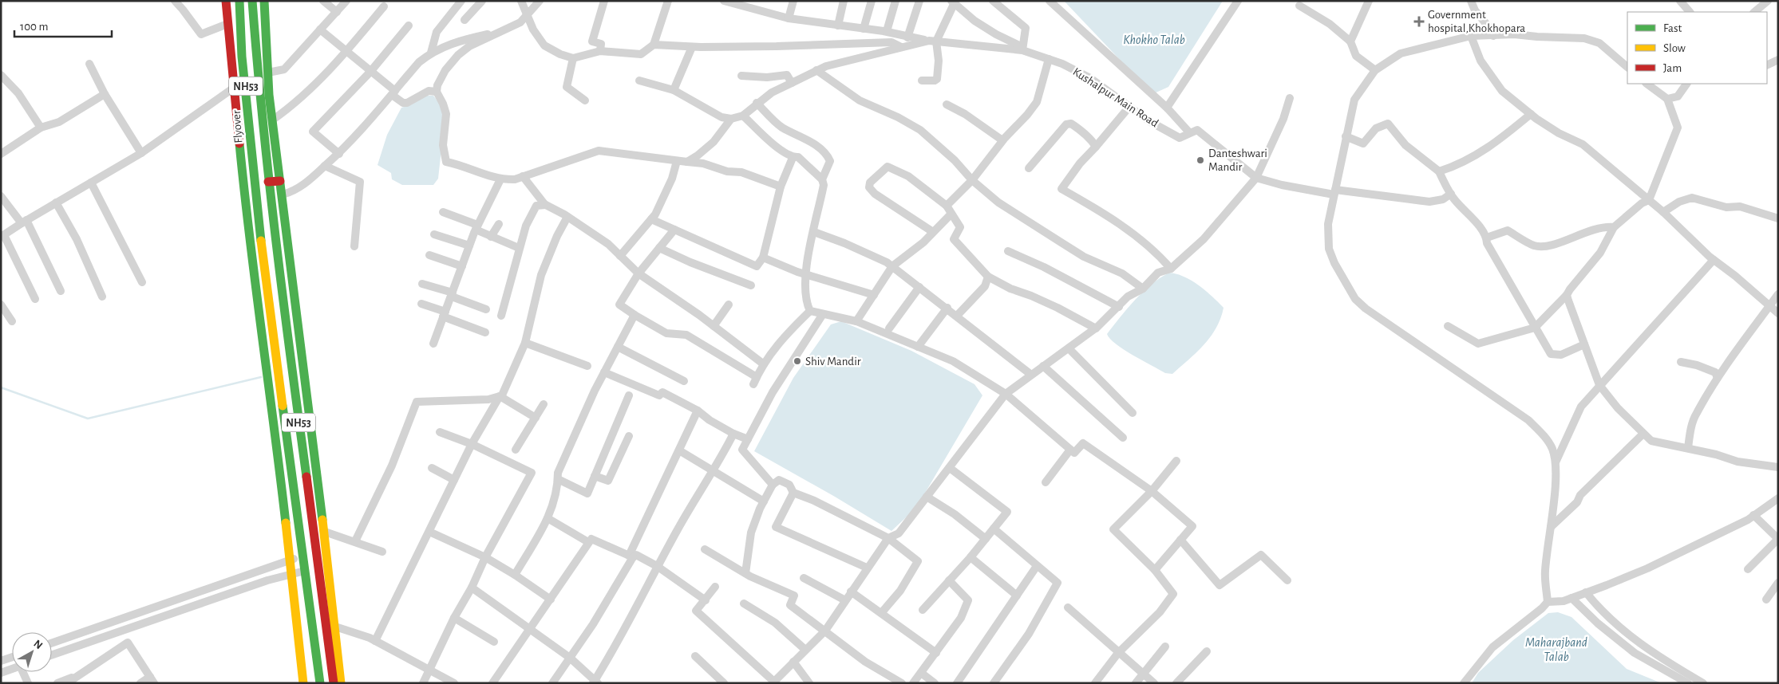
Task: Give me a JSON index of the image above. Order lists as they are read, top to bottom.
{
  "streets": {
    "main road": ["NH53", "Flyover"],
    "street": ["Kushalpur Main Road"]
  },
  "crossings": [
    ["NH53", "Flyover"]
  ],
  "water": ["Khokho Talab", "Maharajband Talab"],
  "places": {
    "health": ["Government hospital,Khokhopara"],
    "other": ["Danteshwari Mandir", "Shiv Mandir"]
  },
  "legend": ["Fast", "Slow", "Jam"],
  "scale_bar": "100 m",
  "north": "top right"
}
